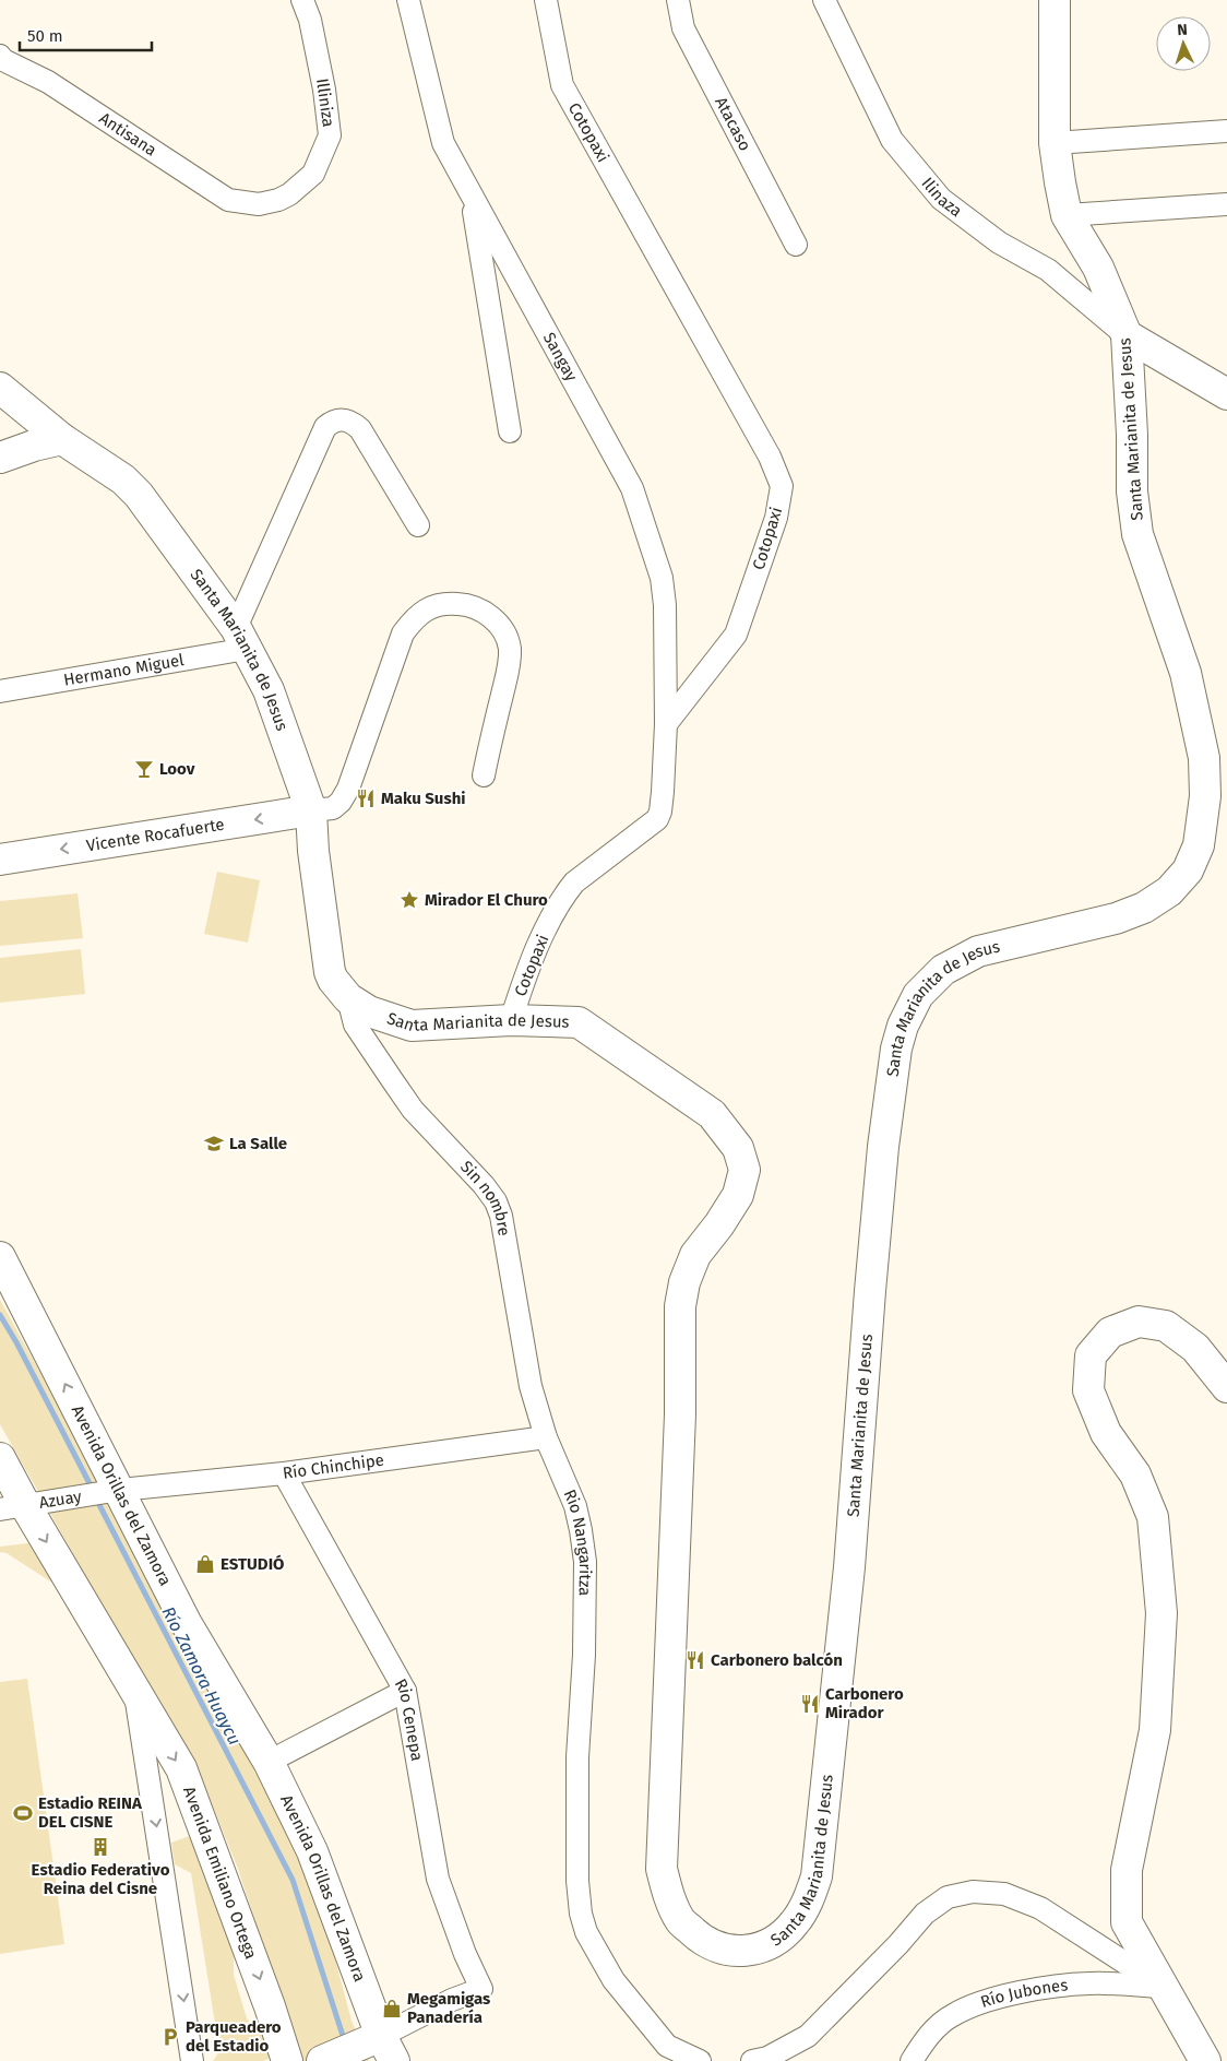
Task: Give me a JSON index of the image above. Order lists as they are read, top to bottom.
{
  "streets": {
    "main road": [
      "Santa Marianita de Jesus",
      "Vicente Rocafuerte",
      "Avenida Orillas del Zamora",
      "Avenida Emiliano Ortega"
    ],
    "street": [
      "Illiniza",
      "Atacaso",
      "Cotopaxi",
      "Antisana",
      "Ilinaza",
      "Sangay",
      "Hermano Miguel",
      "Sin nombre",
      "Río Chinchipe",
      "Azuay",
      "Rio Nangaritza",
      "Rio Cenepa",
      "Río Jubones"
    ]
  },
  "crossings": [
    ["Illiniza", "Antisana"],
    ["Cotopaxi", "Sangay"],
    ["Cotopaxi", "Santa Marianita de Jesus"],
    ["Ilinaza", "Santa Marianita de Jesus"],
    ["Santa Marianita de Jesus", "Hermano Miguel"],
    ["Santa Marianita de Jesus", "Vicente Rocafuerte"],
    ["Santa Marianita de Jesus", "Sin nombre"],
    ["Sin nombre", "Río Chinchipe"],
    ["Sin nombre", "Rio Nangaritza"],
    ["Río Chinchipe", "Avenida Orillas del Zamora"],
    ["Río Chinchipe", "Azuay"],
    ["Río Chinchipe", "Rio Nangaritza"],
    ["Río Chinchipe", "Rio Cenepa"],
    ["Avenida Orillas del Zamora", "Azuay"],
    ["Avenida Orillas del Zamora", "Rio Cenepa"],
    ["Azuay", "Avenida Emiliano Ortega"]
  ],
  "one_way": ["Vicente Rocafuerte", "Avenida Emiliano Ortega"],
  "water": ["Río Zamora Huaycu"],
  "places": {
    "bar": ["Loov"],
    "restaurant": ["Maku Sushi", "Carbonero balcón", "Carbonero Mirador"],
    "place": ["Mirador El Churo"],
    "school or university": ["La Salle"],
    "shop": ["ESTUDIÓ", "Megamigas Panadería"],
    "sports": ["Estadio REINA DEL CISNE"],
    "building": ["Estadio Federativo Reina del Cisne"],
    "parking": ["Parqueadero del Estadio"]
  },
  "scale_bar": "50 m",
  "north": "top"
}
